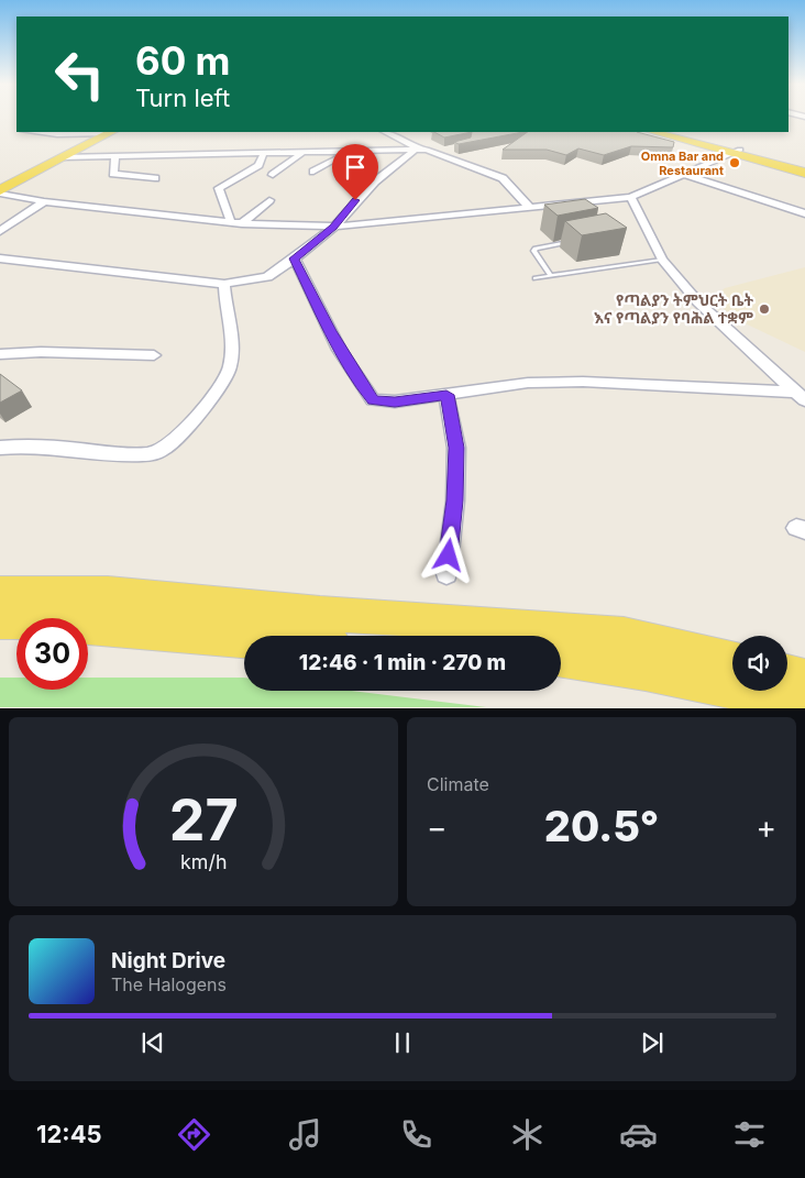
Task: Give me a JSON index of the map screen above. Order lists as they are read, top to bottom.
{
  "places": ["Omna Bar and Restaurant", "የጣልያን ትምህርት ቤት እና የጣልያን የባሕል ተቋም"],
  "page": {
    "turn": ["60 m", "Turn left"],
    "limit": "30",
    "trip": "12:46 · 1 min · 270 m",
    "tile": "Climate",
    "heat": ["−", "20.5°", "+"],
    "song": ["Night Drive", "The Halogens"],
    "tabs": "12:45",
    "gauge": ["27", "km/h"]
  }
}
